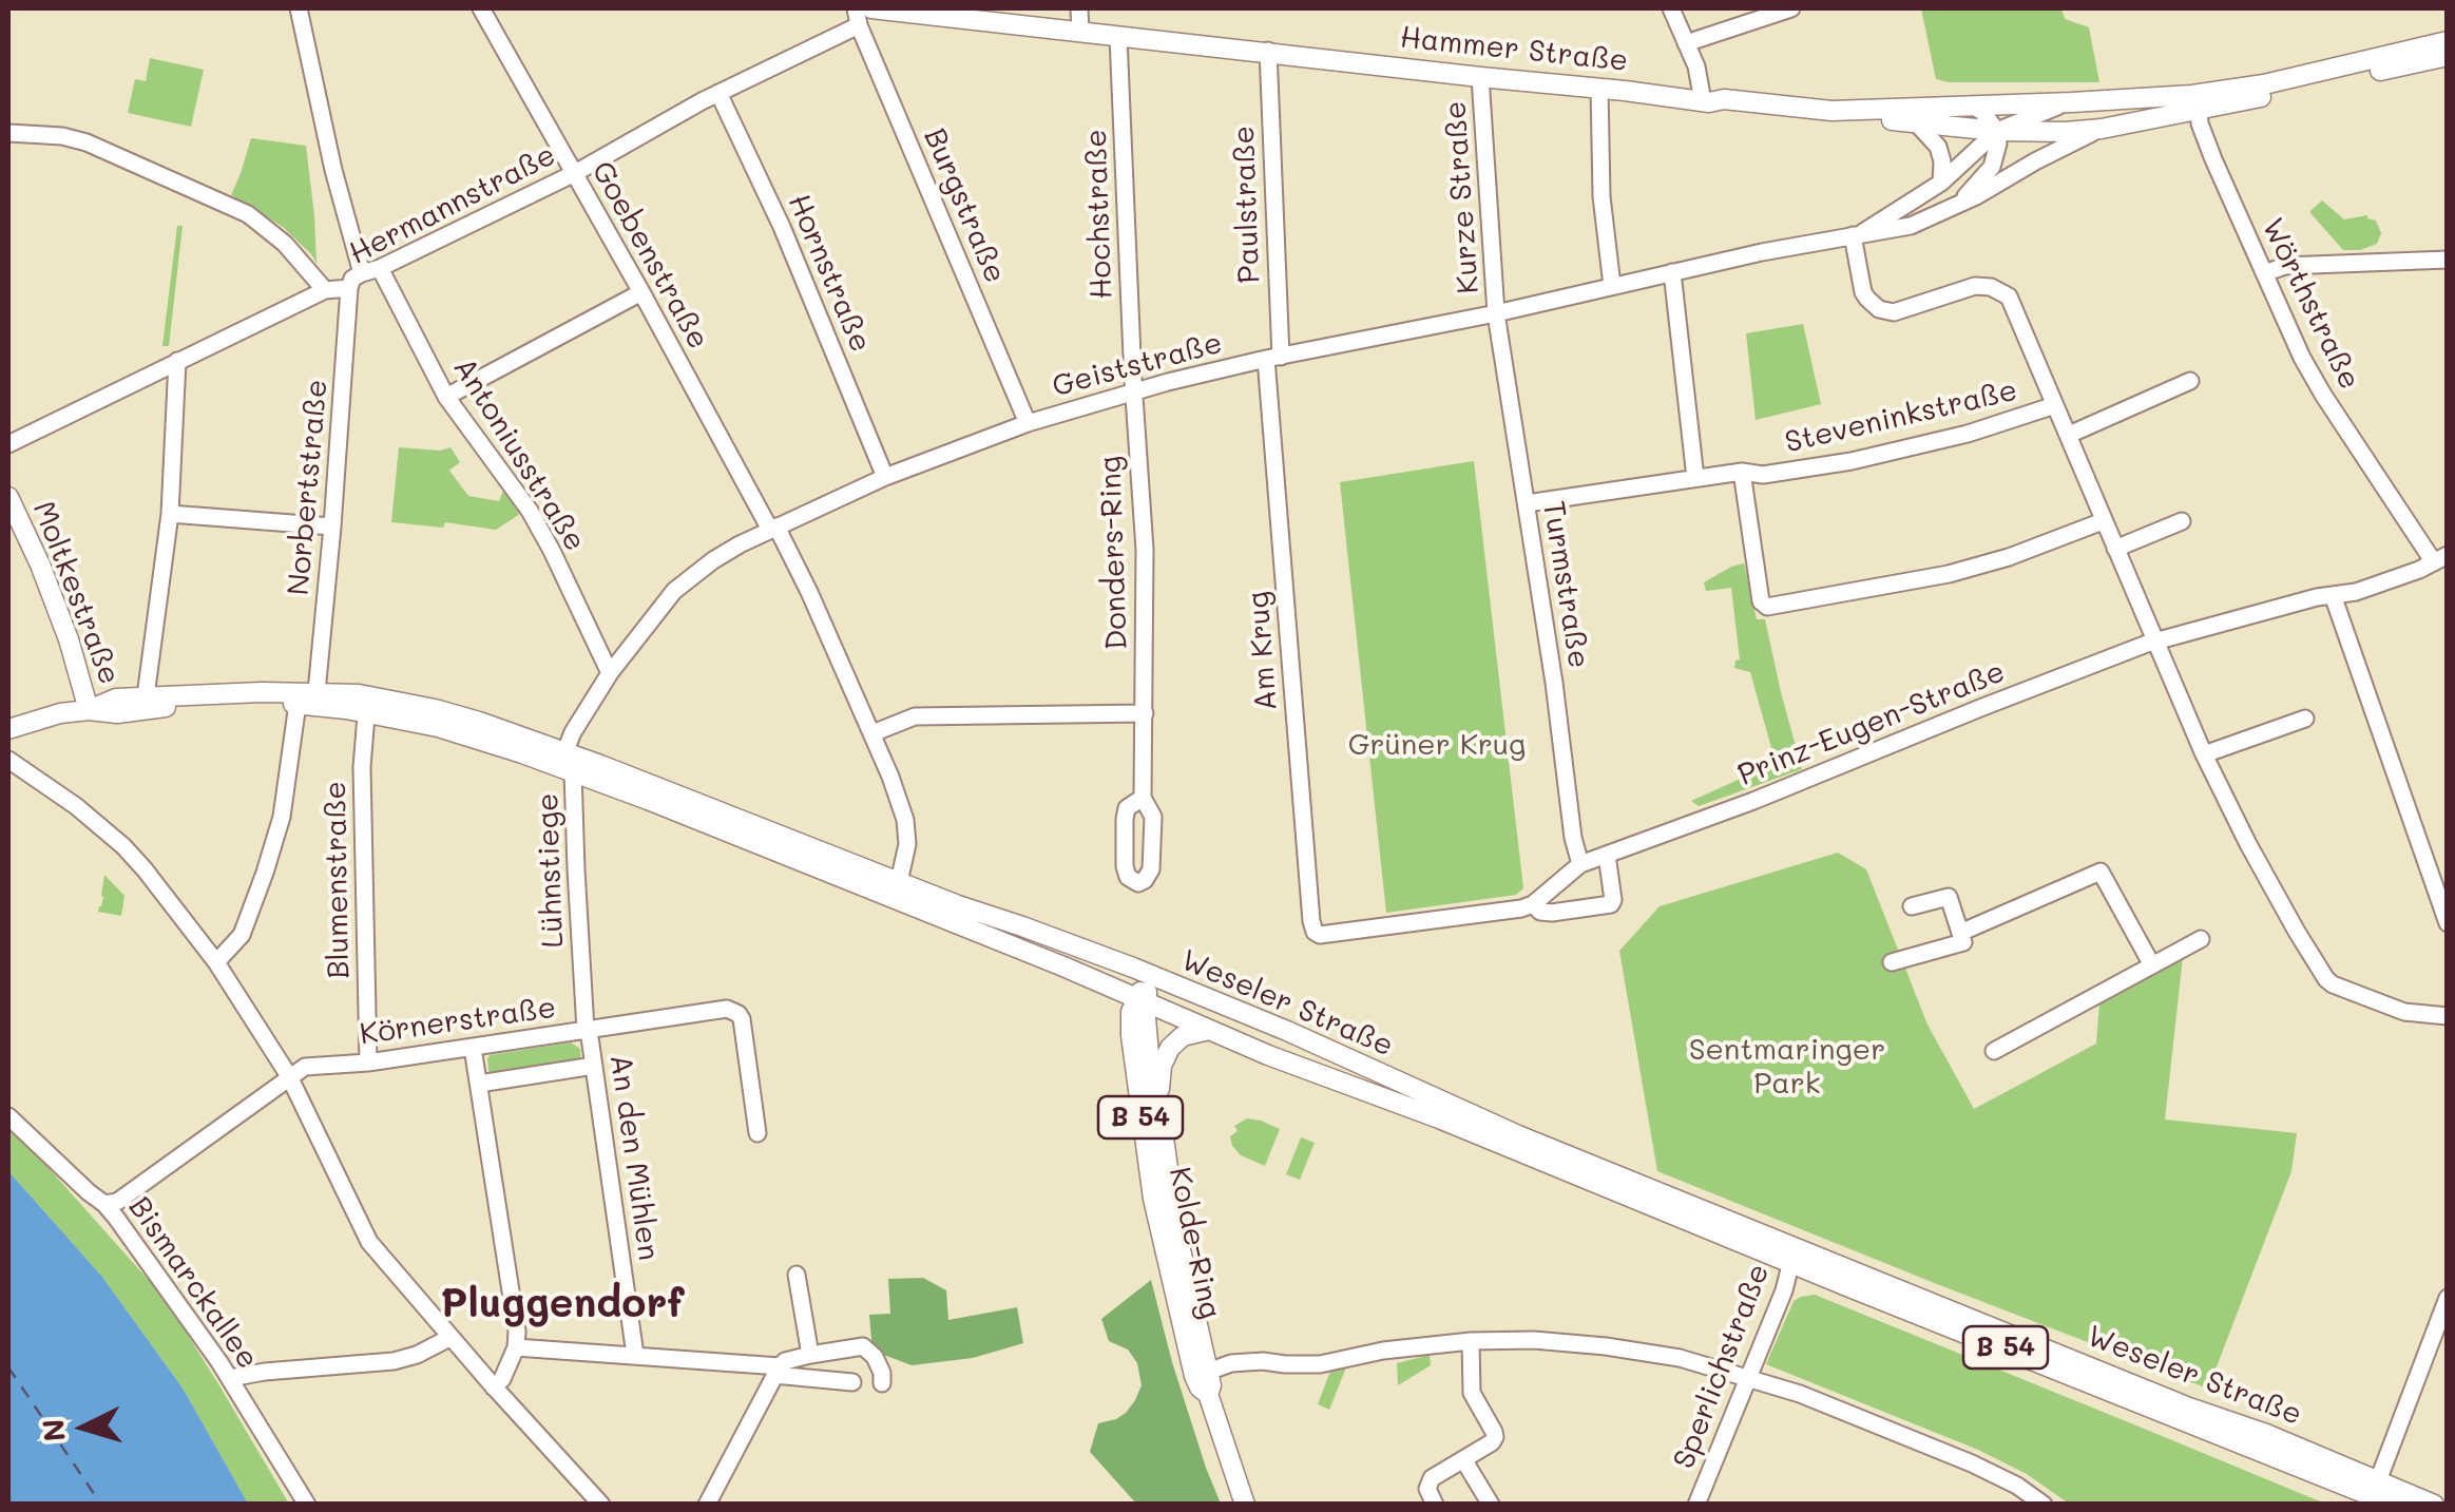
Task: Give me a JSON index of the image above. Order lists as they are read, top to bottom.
{
  "streets": {
    "main road": [
      "Hammer Straße",
      "Moltkestraße",
      "Weseler Straße",
      "B 54",
      "Kolde-Ring"
    ],
    "street": [
      "Kurze Straße",
      "Hermannstraße",
      "Paulstraße",
      "Burgstraße",
      "Hochstraße",
      "Goebenstraße",
      "Hornstraße",
      "Wörthstraße",
      "Geiststraße",
      "Steveninkstraße",
      "Antoniusstraße",
      "Norbertstraße",
      "Donders-Ring",
      "Turmstraße",
      "Am Krug",
      "Prinz-Eugen-Straße",
      "Lühnstiege",
      "Blumenstraße",
      "Körnerstraße",
      "An den Mühlen",
      "Bismarckallee",
      "Sperlichstraße"
    ]
  },
  "crossings": [
    ["Hammer Straße", "Kurze Straße"],
    ["Hammer Straße", "Hermannstraße"],
    ["Hammer Straße", "Paulstraße"],
    ["Hammer Straße", "Burgstraße"],
    ["Hammer Straße", "Hochstraße"],
    ["Hammer Straße", "Wörthstraße"],
    ["Hammer Straße", "Geiststraße"],
    ["Kurze Straße", "Geiststraße"],
    ["Kurze Straße", "Turmstraße"],
    ["Hermannstraße", "Burgstraße"],
    ["Hermannstraße", "Goebenstraße"],
    ["Hermannstraße", "Hornstraße"],
    ["Hermannstraße", "Antoniusstraße"],
    ["Hermannstraße", "Norbertstraße"],
    ["Paulstraße", "Geiststraße"],
    ["Paulstraße", "Am Krug"],
    ["Burgstraße", "Geiststraße"],
    ["Hochstraße", "Geiststraße"],
    ["Hochstraße", "Donders-Ring"],
    ["Goebenstraße", "Geiststraße"],
    ["Goebenstraße", "Weseler Straße"],
    ["Hornstraße", "Geiststraße"],
    ["Wörthstraße", "Prinz-Eugen-Straße"],
    ["Geiststraße", "Antoniusstraße"],
    ["Geiststraße", "Donders-Ring"],
    ["Geiststraße", "Turmstraße"],
    ["Geiststraße", "Am Krug"],
    ["Geiststraße", "Lühnstiege"],
    ["Geiststraße", "Weseler Straße"],
    ["Steveninkstraße", "Turmstraße"],
    ["Norbertstraße", "Weseler Straße"],
    ["Turmstraße", "Prinz-Eugen-Straße"],
    ["Moltkestraße", "Weseler Straße"],
    ["Am Krug", "Prinz-Eugen-Straße"],
    ["Lühnstiege", "Weseler Straße"],
    ["Lühnstiege", "Körnerstraße"],
    ["Lühnstiege", "An den Mühlen"],
    ["Blumenstraße", "Weseler Straße"],
    ["Blumenstraße", "Körnerstraße"],
    ["Weseler Straße", "Kolde-Ring"],
    ["Weseler Straße", "Sperlichstraße"],
    ["Körnerstraße", "An den Mühlen"],
    ["Körnerstraße", "Bismarckallee"]
  ],
  "districts": ["Pluggendorf"],
  "parks": ["Grüner Krug", "Sentmaringer Park"],
  "north": "left"
}
